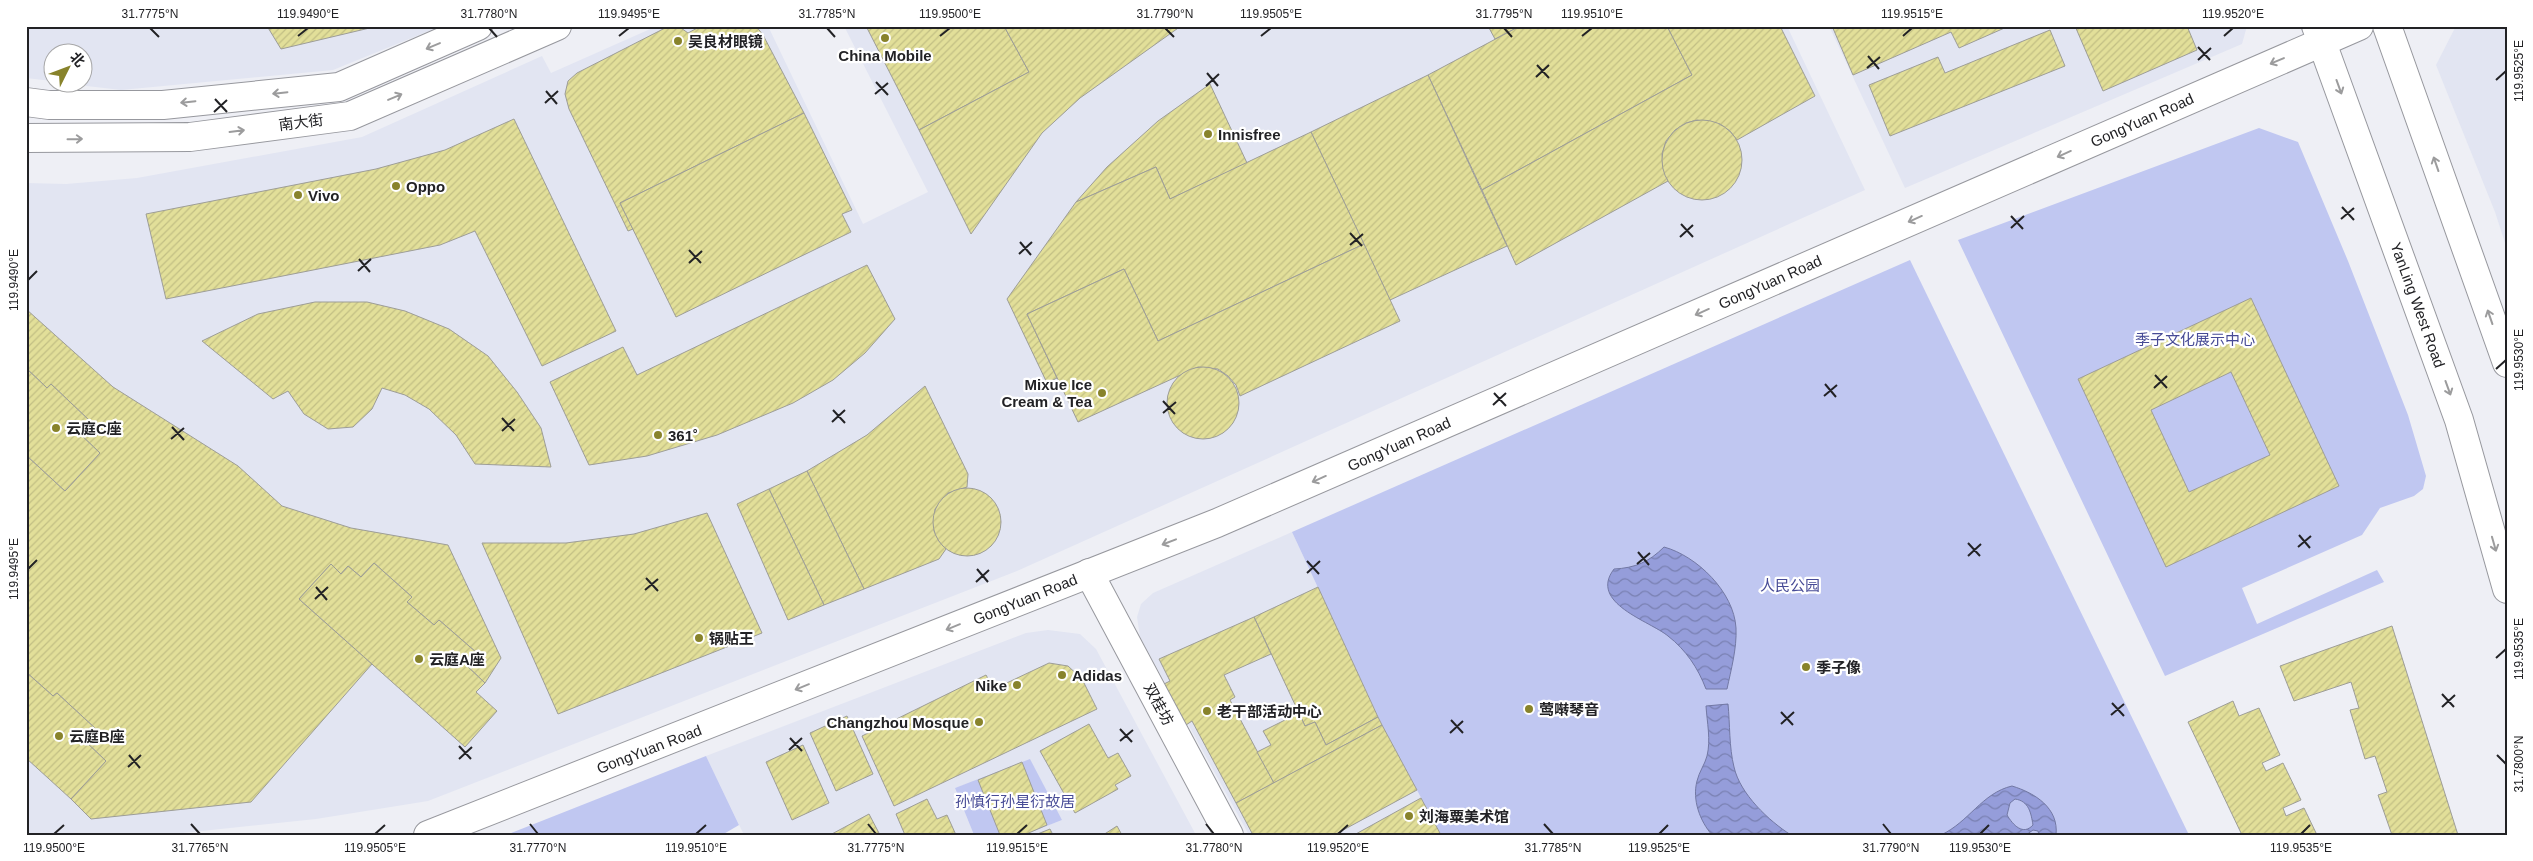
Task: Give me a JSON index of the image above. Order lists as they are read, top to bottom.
{
  "streets": {
    "street": [
      "GongYuan Road",
      "南大街",
      "YanLing West Road",
      "双桂坊"
    ]
  },
  "crossings": [
    ["GongYuan Road", "YanLing West Road"],
    ["GongYuan Road", "双桂坊"]
  ],
  "one_way": ["GongYuan Road"],
  "parks": ["季子文化展示中心", "人民公园", "孙慎行孙星衍故居"],
  "places": [
    "China Mobile",
    "吴良材眼镜",
    "Innisfree",
    "Oppo",
    "Vivo",
    "Mixue Ice Cream & Tea",
    "云庭C座",
    "361˚",
    "锅贴王",
    "云庭A座",
    "季子像",
    "Adidas",
    "Nike",
    "莺啭琴音",
    "老干部活动中心",
    "Changzhou Mosque",
    "云庭B座",
    "刘海粟美术馆"
  ],
  "north": "top right",
  "coordinates": [
    "31.7775°N",
    "119.9490°E",
    "31.7780°N",
    "119.9495°E",
    "31.7785°N",
    "119.9500°E",
    "31.7790°N",
    "119.9505°E",
    "31.7795°N",
    "119.9510°E",
    "119.9515°E",
    "119.9520°E",
    "119.9525°E",
    "119.9530°E",
    "119.9535°E",
    "31.7800°N",
    "31.7765°N",
    "31.7770°N"
  ]
}
